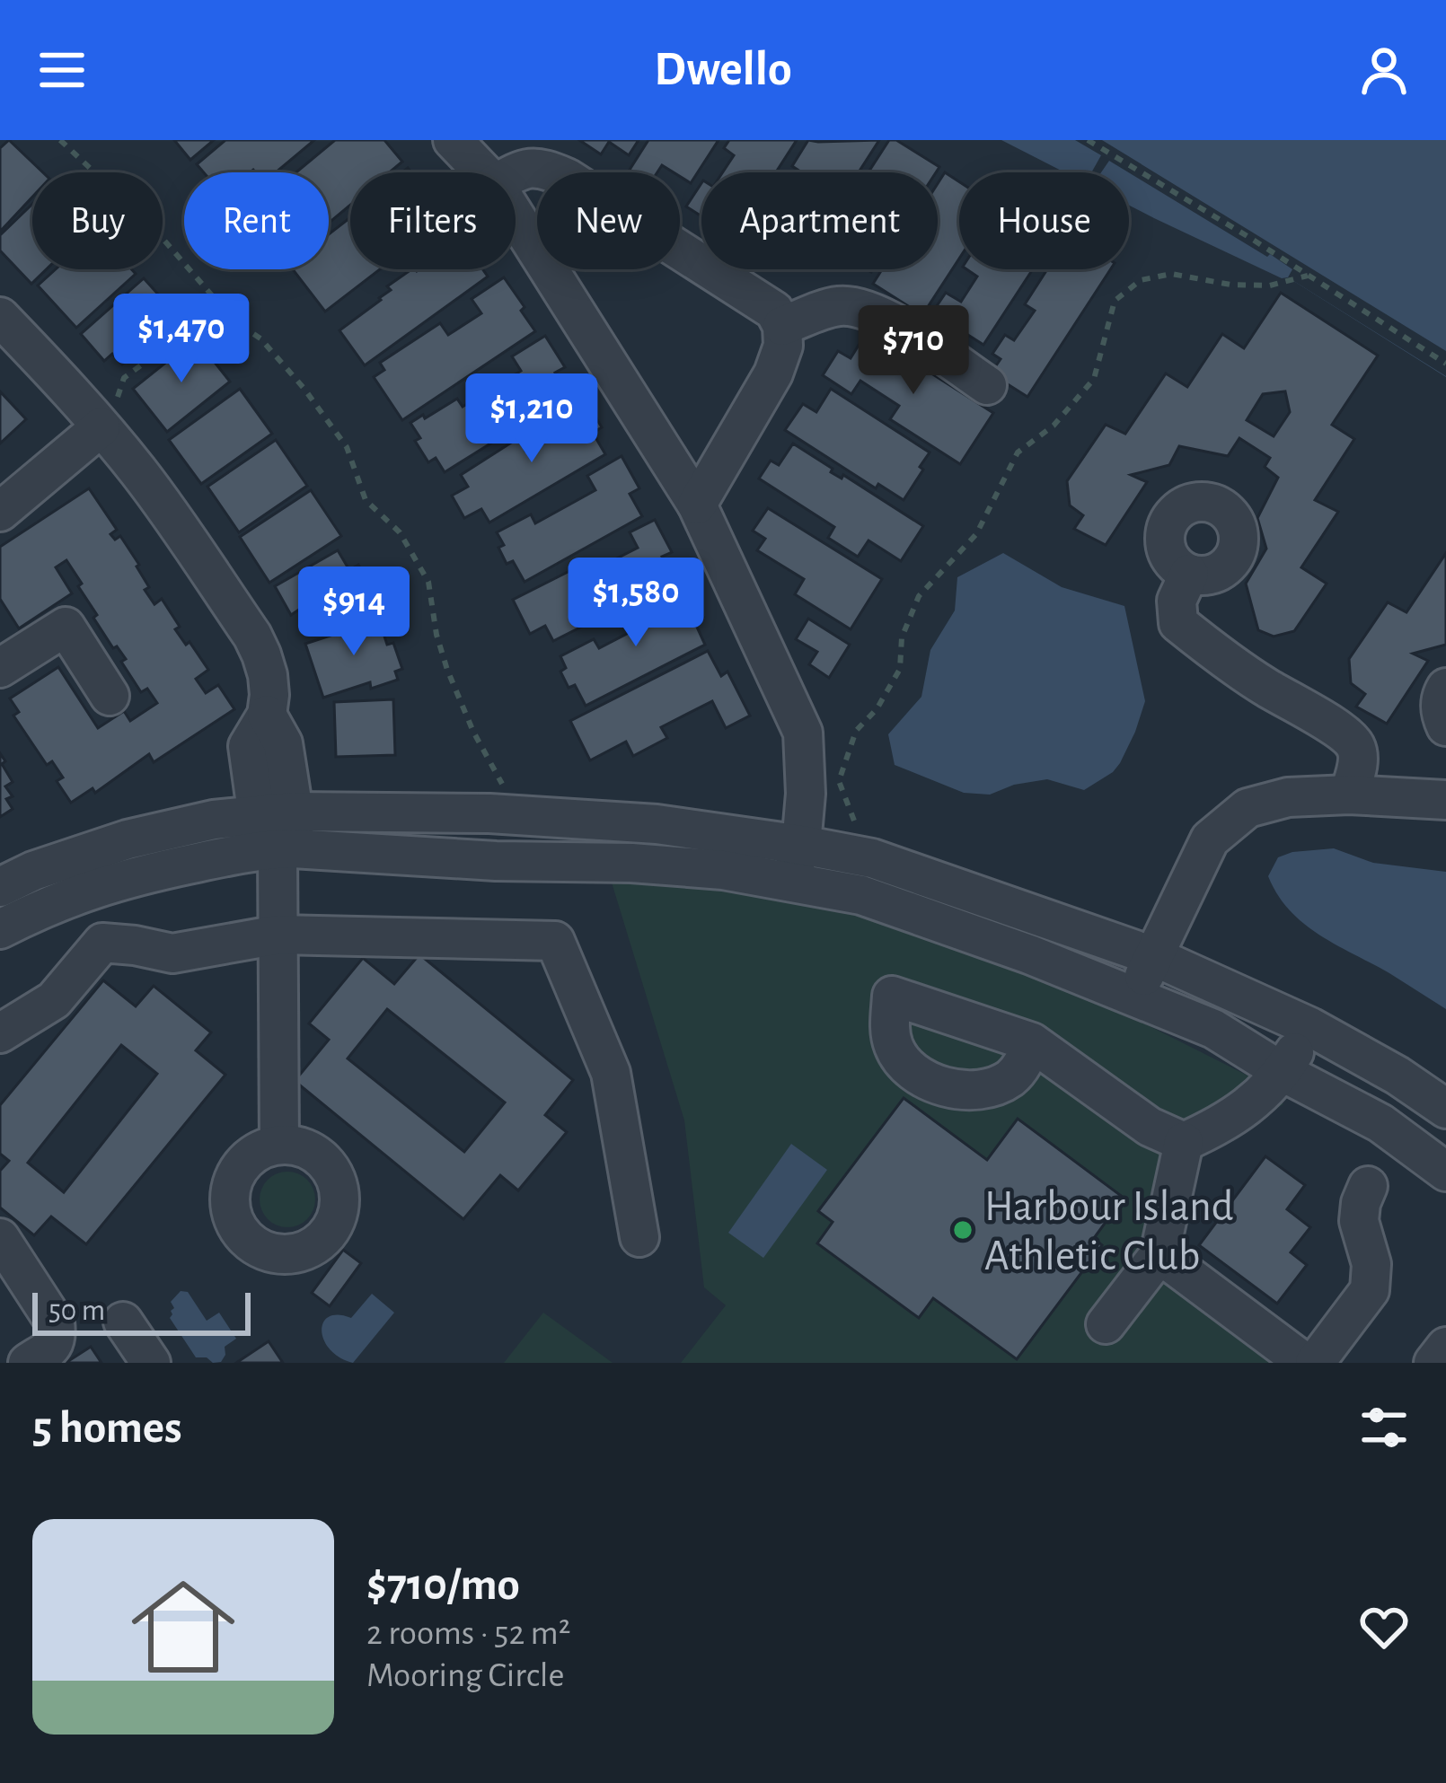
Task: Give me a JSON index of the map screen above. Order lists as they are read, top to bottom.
{
  "places": ["Harbour Island Athletic Club"],
  "scale_bar": "50 m",
  "page": {
    "header": "Dwello",
    "chip": [
      "Buy",
      "Rent",
      "Filters",
      "New",
      "Apartment",
      "House"
    ],
    "price": [
      "$1,470",
      "$710",
      "$1,210",
      "$1,580",
      "$914"
    ],
    "scale": "50 m",
    "heading": "5 homes",
    "list": [
      {
        "name": "$710/mo",
        "note": "2 rooms · 52 m² · Mooring Circle"
      }
    ]
  }
}
